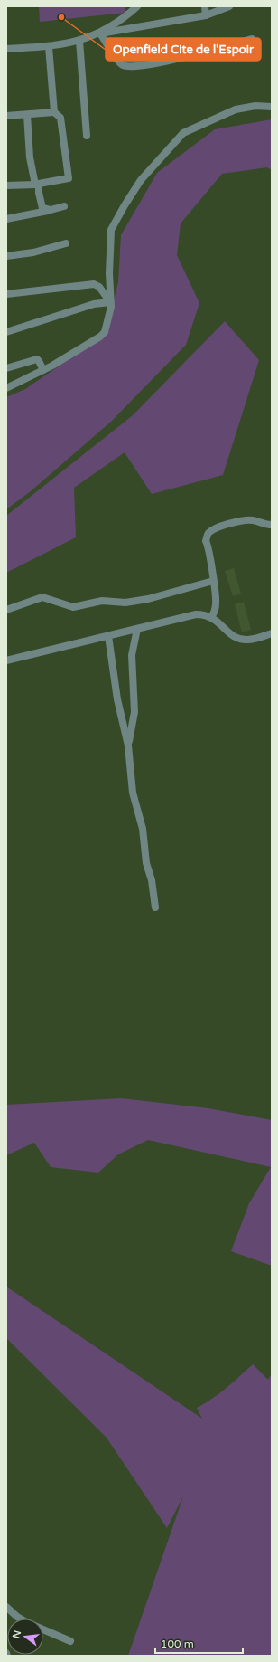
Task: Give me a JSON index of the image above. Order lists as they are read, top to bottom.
{
  "places": ["Openfield Cite de l'Espoir"],
  "scale_bar": "100 m",
  "north": "left"
}
